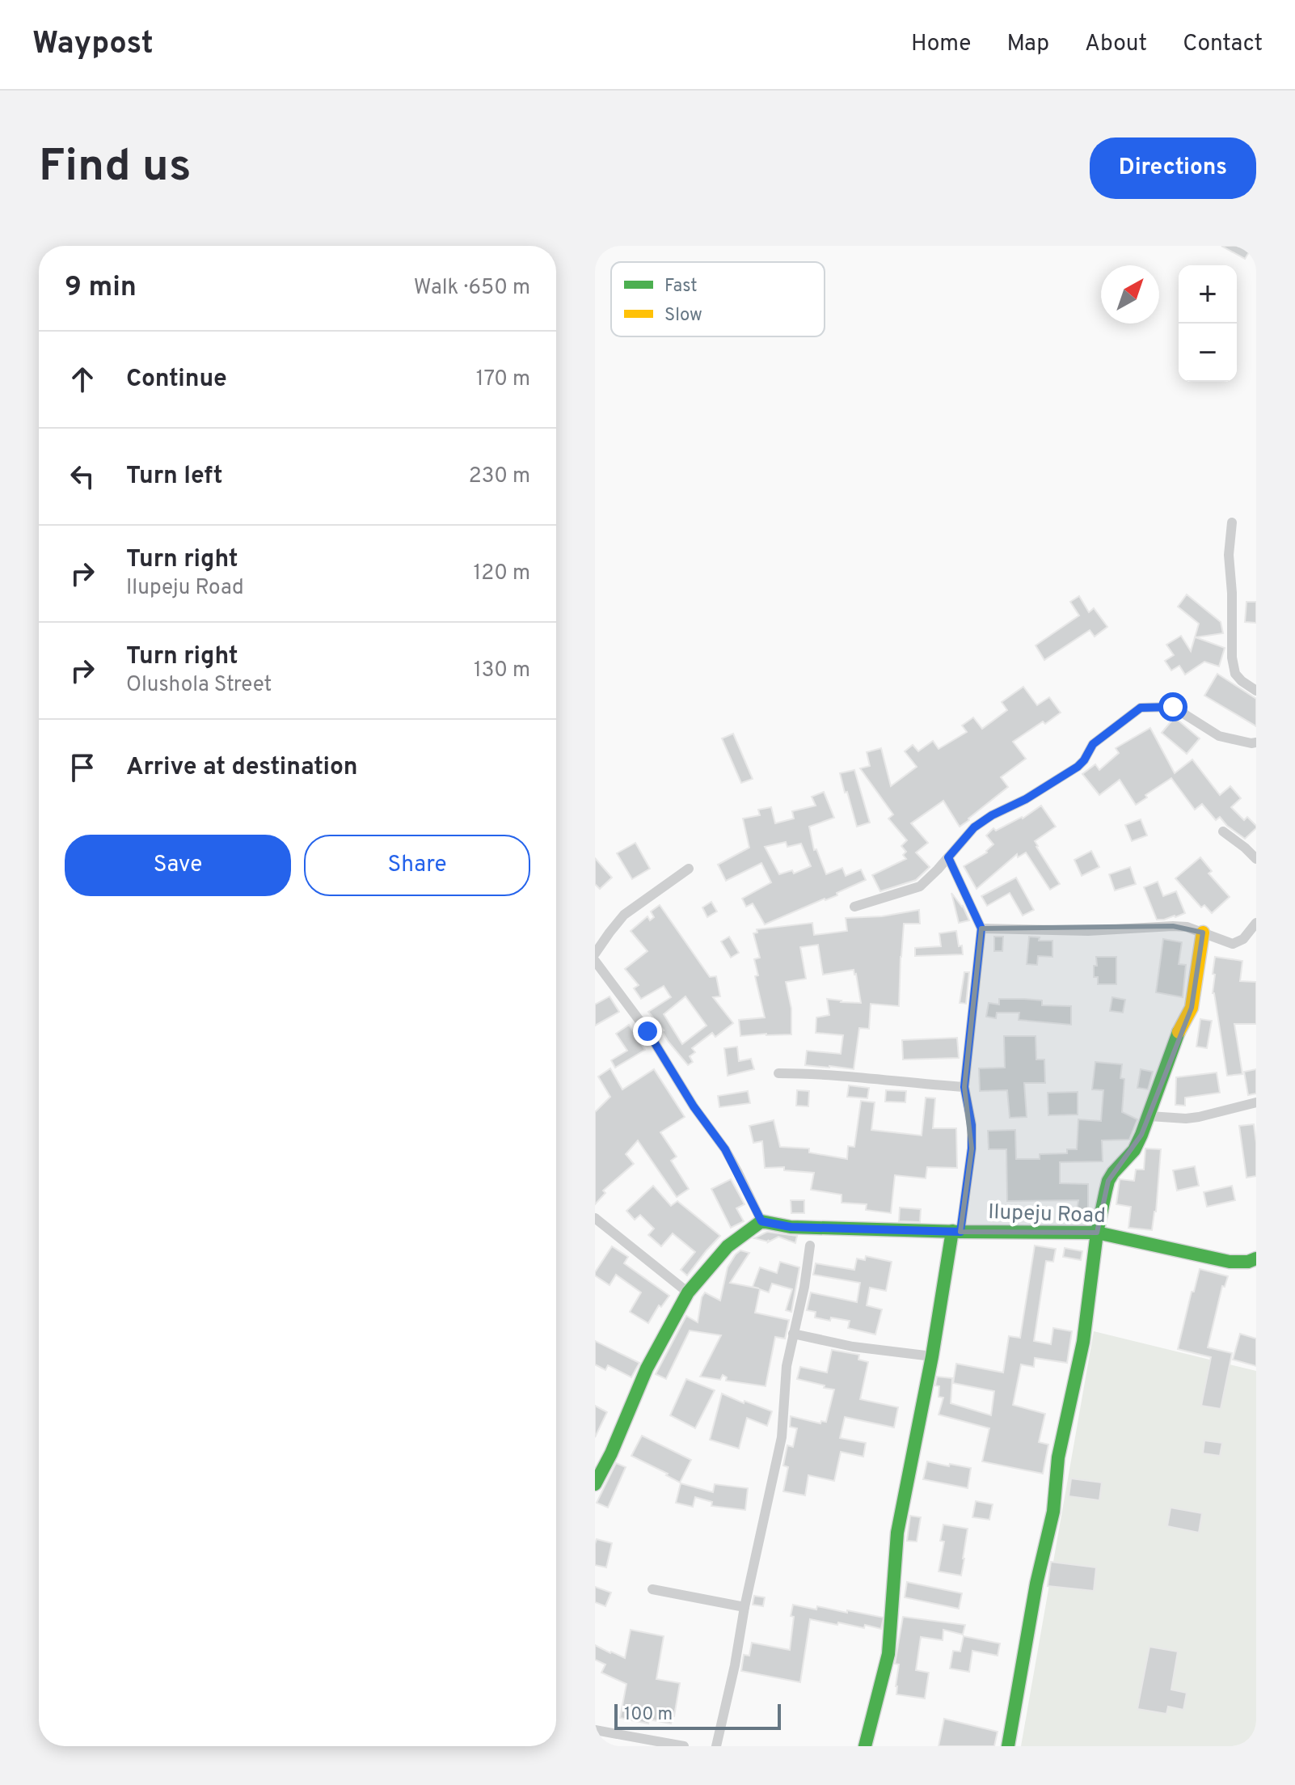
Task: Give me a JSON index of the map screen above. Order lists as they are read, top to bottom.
{
  "streets": {
    "street": ["Ilupeju Road"]
  },
  "legend": ["Fast", "Slow"],
  "scale_bar": "100 m",
  "north": "top right",
  "page": {
    "header": "Waypost",
    "nav": [
      "Home",
      "Map",
      "About",
      "Contact"
    ],
    "buttons": [
      "Directions",
      ["Save", "Share"]
    ],
    "title": "Find us",
    "heading": ["9 min", "Walk · 650 m"],
    "map_buttons": ["+", "−"],
    "list": [
      ["Continue", "170 m"],
      ["Turn left", "230 m"],
      ["Turn right", "Ilupeju Road", "120 m"],
      ["Turn right", "Olushola Street", "130 m"],
      "Arrive at destination"
    ],
    "scale": "100 m"
  }
}
